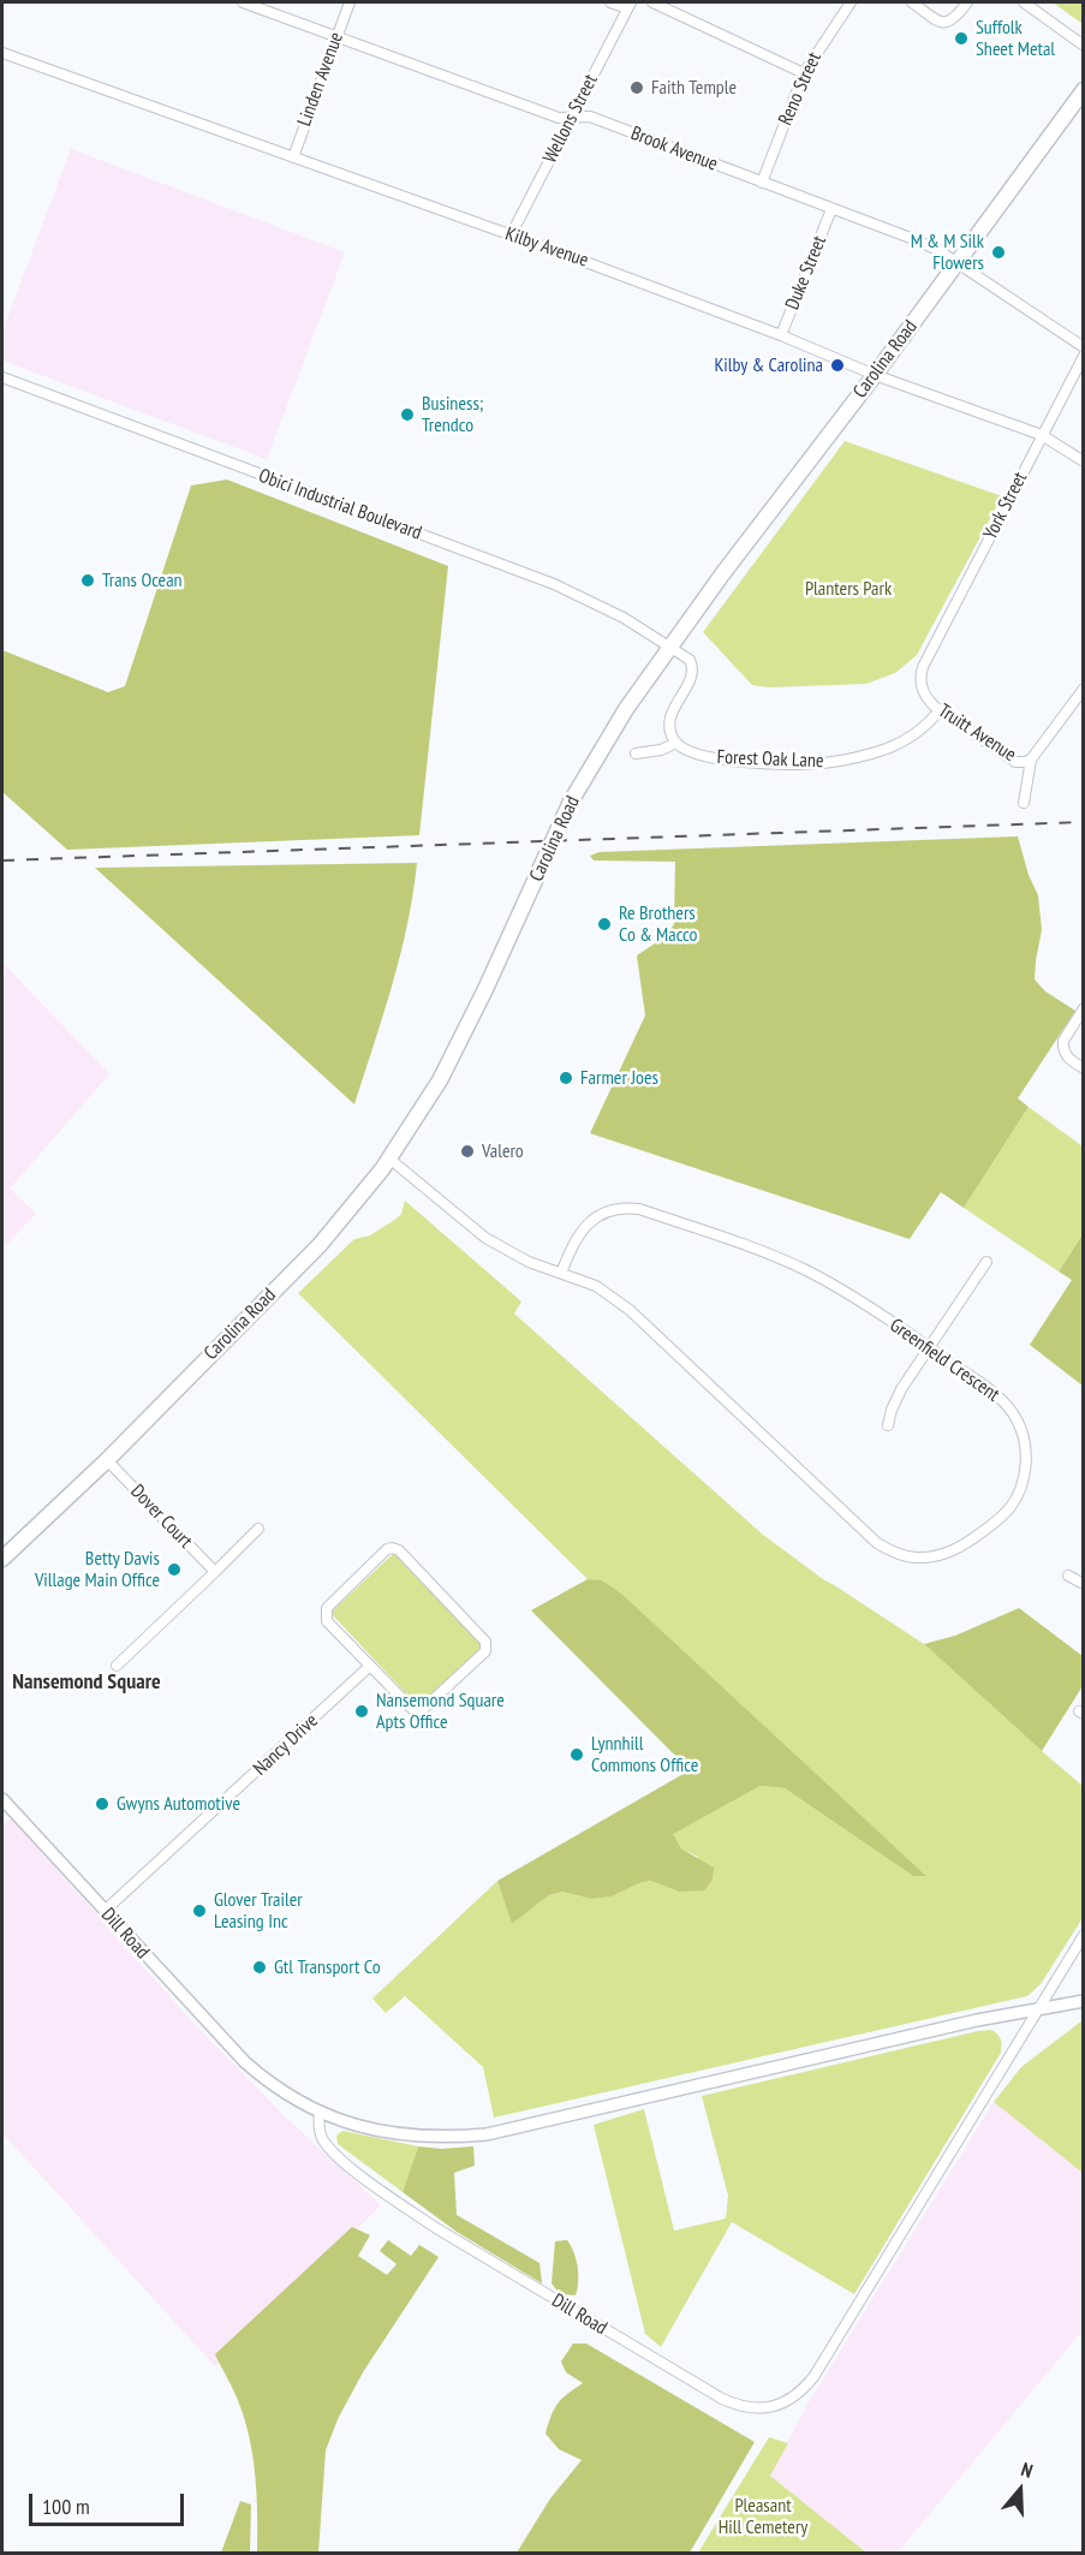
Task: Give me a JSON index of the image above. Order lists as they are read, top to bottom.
{
  "streets": {
    "main road": ["Carolina Road"],
    "street": [
      "Linden Avenue",
      "Reno Street",
      "Wellons Street",
      "Brook Avenue",
      "Kilby Avenue",
      "Duke Street",
      "Obici Industrial Boulevard",
      "York Street",
      "Truitt Avenue",
      "Forest Oak Lane",
      "Greenfield Crescent",
      "Dover Court",
      "Nancy Drive",
      "Dill Road"
    ]
  },
  "crossings": [
    ["Linden Avenue", "Brook Avenue"],
    ["Linden Avenue", "Kilby Avenue"],
    ["Reno Street", "Brook Avenue"],
    ["Wellons Street", "Brook Avenue"],
    ["Wellons Street", "Kilby Avenue"],
    ["Brook Avenue", "Duke Street"],
    ["Brook Avenue", "Carolina Road"],
    ["Kilby Avenue", "Duke Street"],
    ["Kilby Avenue", "Carolina Road"],
    ["Kilby Avenue", "York Street"],
    ["Carolina Road", "Obici Industrial Boulevard"],
    ["Carolina Road", "Greenfield Crescent"],
    ["Carolina Road", "Dover Court"],
    ["York Street", "Truitt Avenue"],
    ["Truitt Avenue", "Forest Oak Lane"],
    ["Nancy Drive", "Dill Road"]
  ],
  "districts": ["Nansemond Square"],
  "parks": ["Planters Park", "Pleasant Hill Cemetery"],
  "places": [
    "Suffolk Sheet Metal",
    "Faith Temple",
    "M & M Silk Flowers",
    "Kilby & Carolina",
    "Business; Trendco",
    "Trans Ocean",
    "Re Brothers Co & Macco",
    "Farmer Joes",
    "Valero",
    "Betty Davis Village Main Office",
    "Nansemond Square Apts Office",
    "Lynnhill Commons Office",
    "Gwyns Automotive",
    "Glover Trailer Leasing Inc",
    "Gtl Transport Co"
  ],
  "scale_bar": "100 m",
  "north": "top"
}
